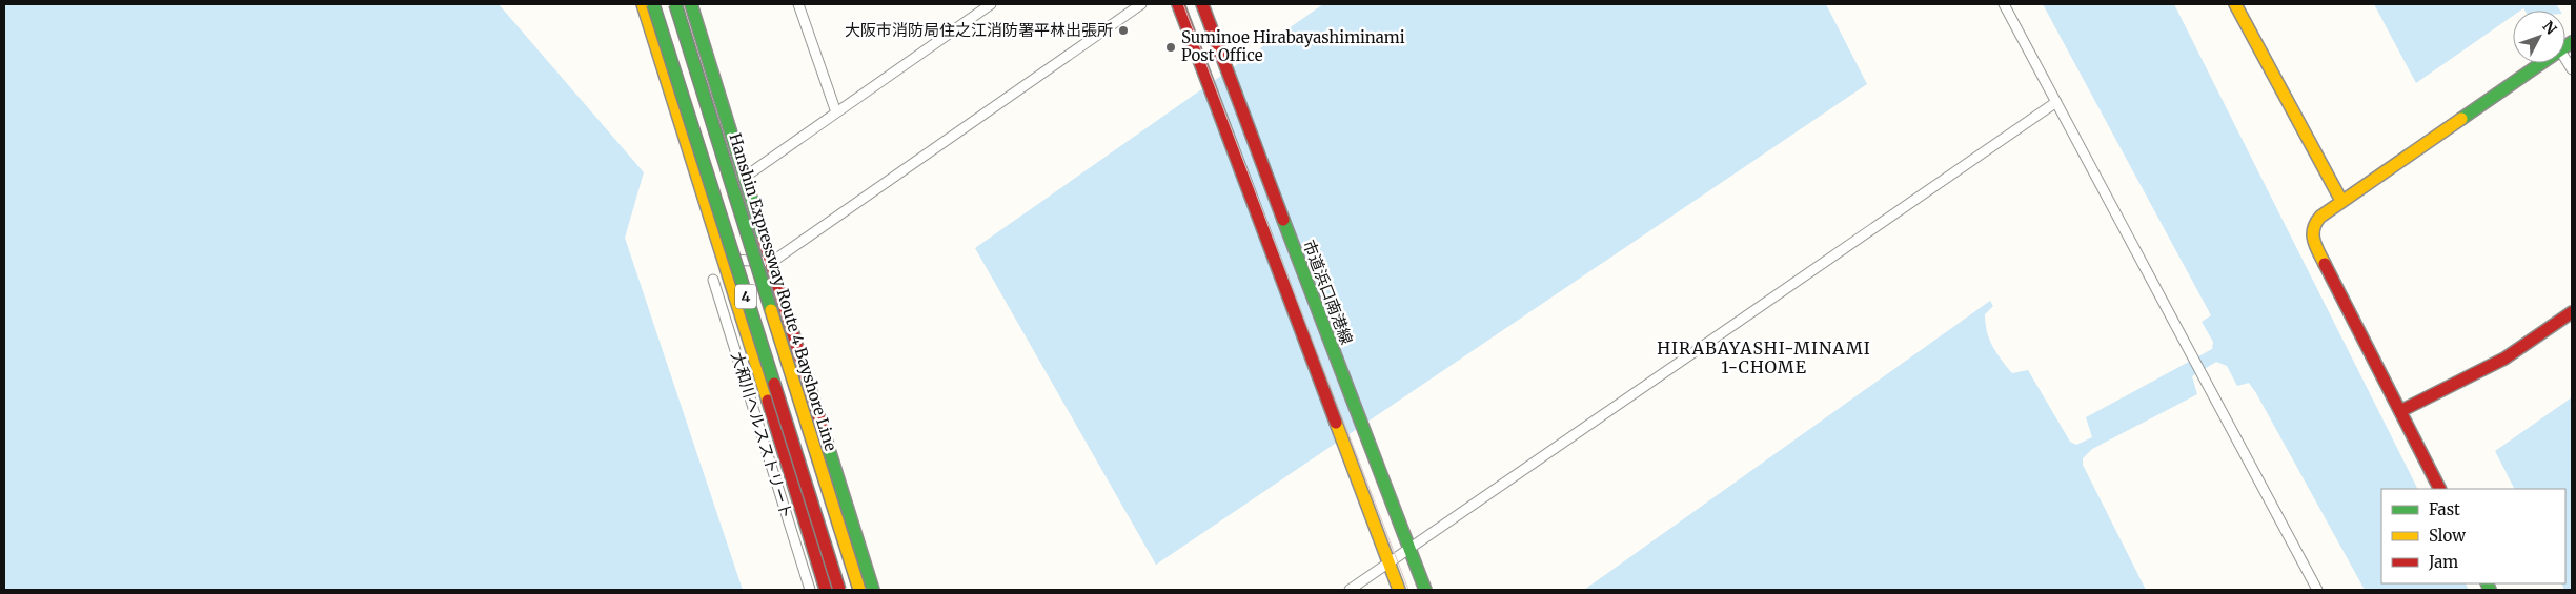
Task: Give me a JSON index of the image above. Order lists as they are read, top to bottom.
{
  "streets": {
    "main road": ["Hanshin Expressway Route 4 Bayshore Line", "市道浜口南港線", "4"],
    "street": ["大和川ヘルスストリート"]
  },
  "districts": ["HIRABAYASHI-MINAMI 1-CHOME"],
  "places": ["大阪市消防局住之江消防署平林出張所", "Suminoe Hirabayashiminami Post Office"],
  "legend": ["Fast", "Slow", "Jam"],
  "north": "top right"
}
